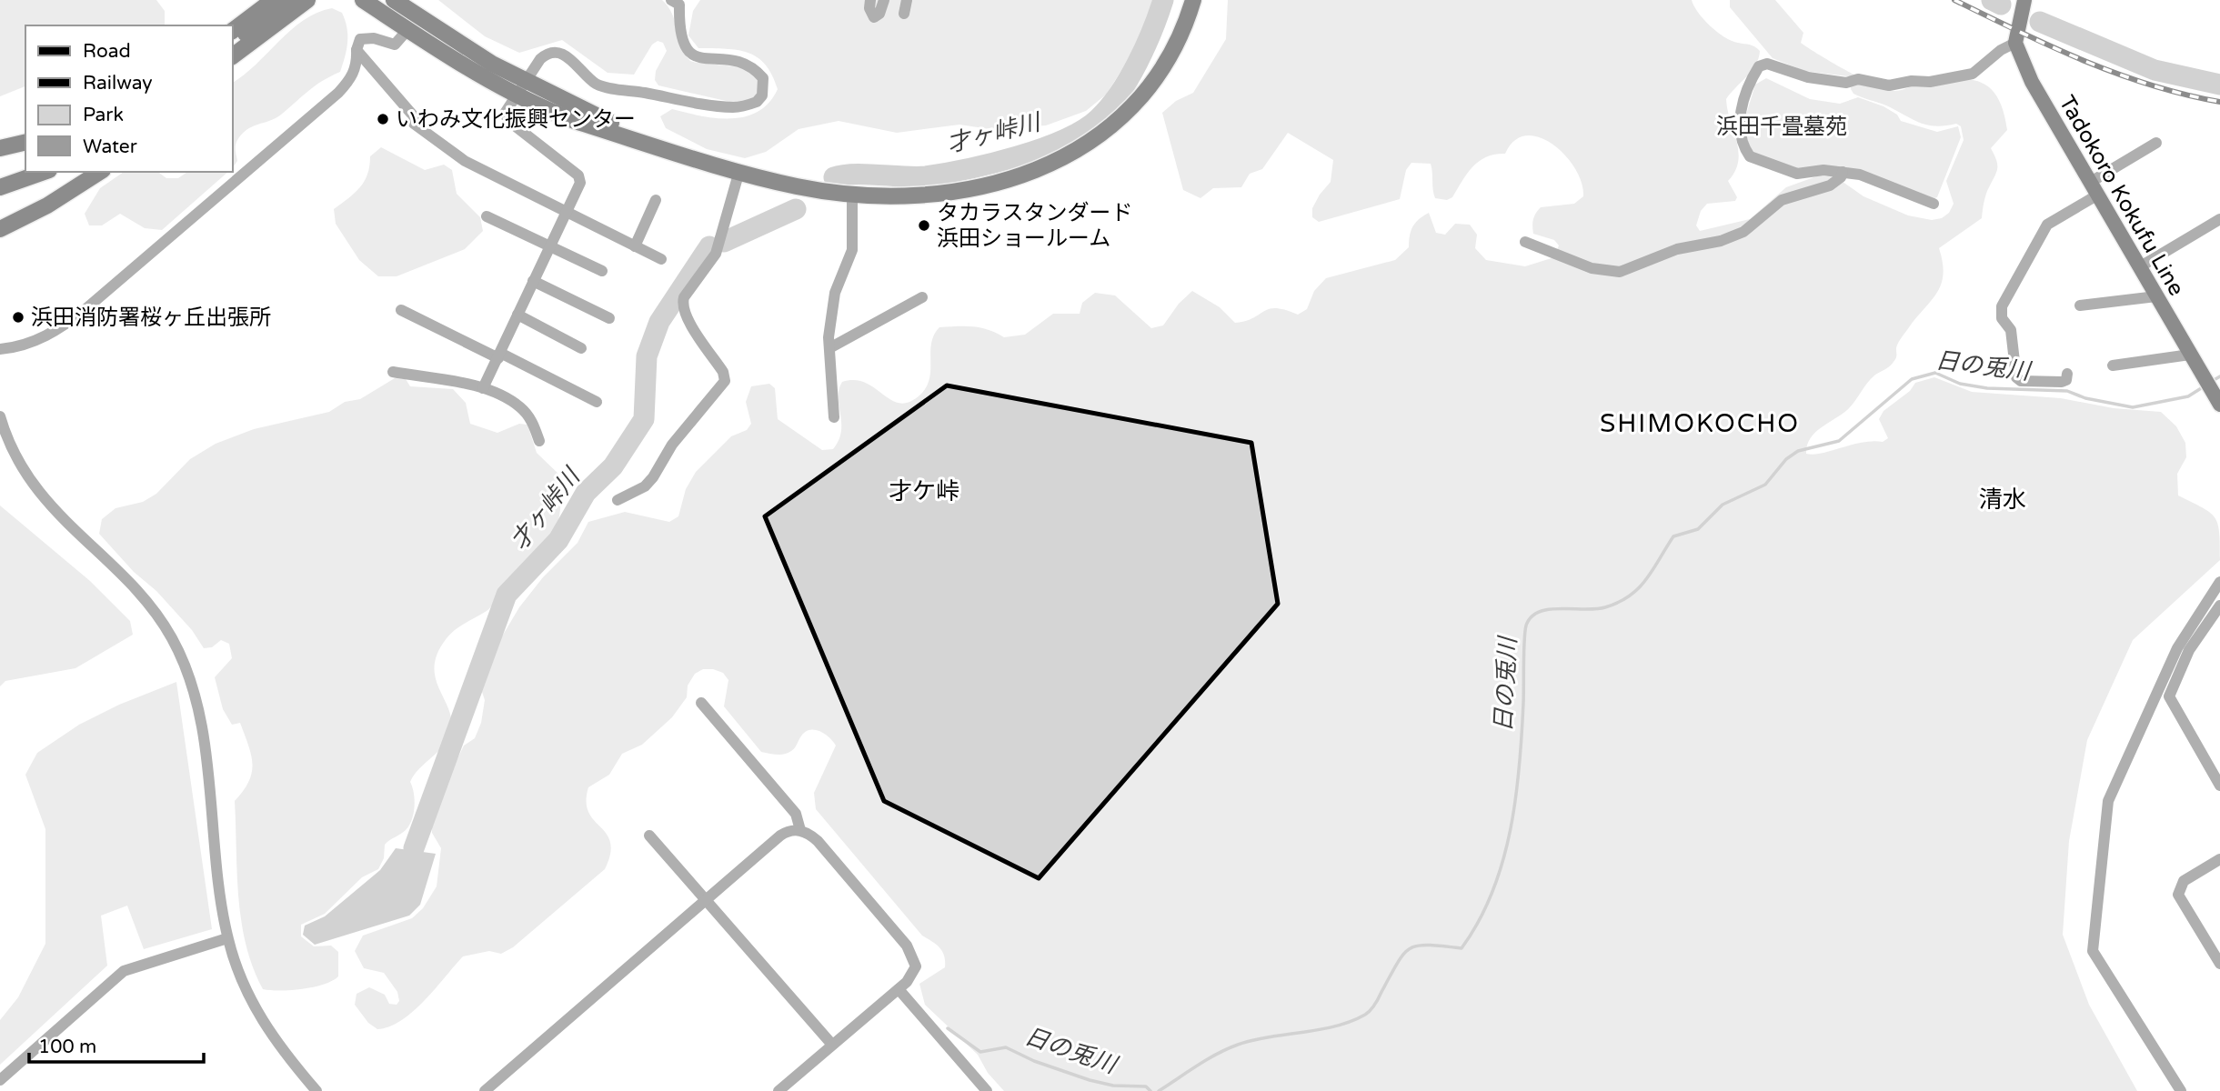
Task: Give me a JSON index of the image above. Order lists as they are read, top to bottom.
{
  "streets": {
    "main road": ["Tadokoro Kokufu Line"]
  },
  "districts": ["SHIMOKOCHO", "才ケ峠", "清水"],
  "water": ["才ヶ峠川", "日の兎川"],
  "parks": ["浜田千畳墓苑"],
  "places": ["いわみ文化振興センター", "タカラスタンダード 浜田ショールーム", "浜田消防署桜ヶ丘出張所"],
  "legend": [
    "Road",
    "Railway",
    "Park",
    "Water"
  ],
  "scale_bar": "100 m"
}
